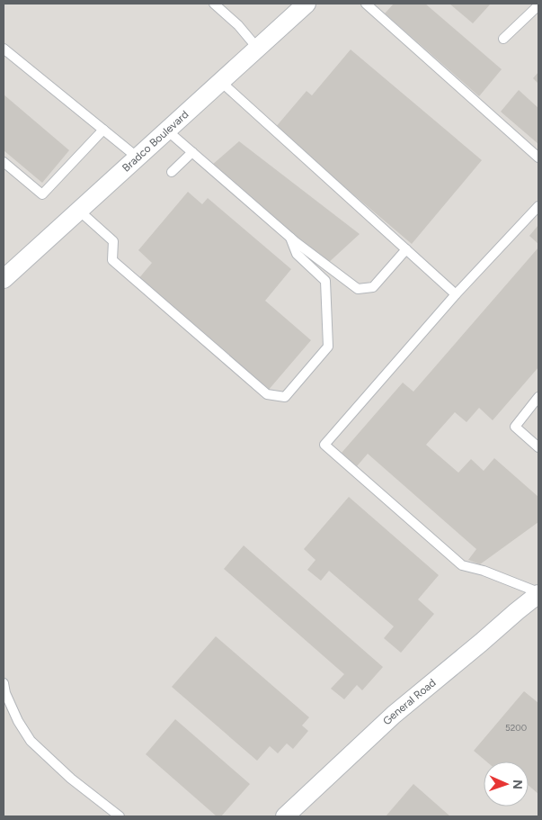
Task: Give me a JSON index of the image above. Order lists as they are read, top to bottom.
{
  "streets": {
    "street": ["Bradco Boulevard", "General Road"]
  },
  "house_numbers": ["5200"],
  "north": "right"
}
